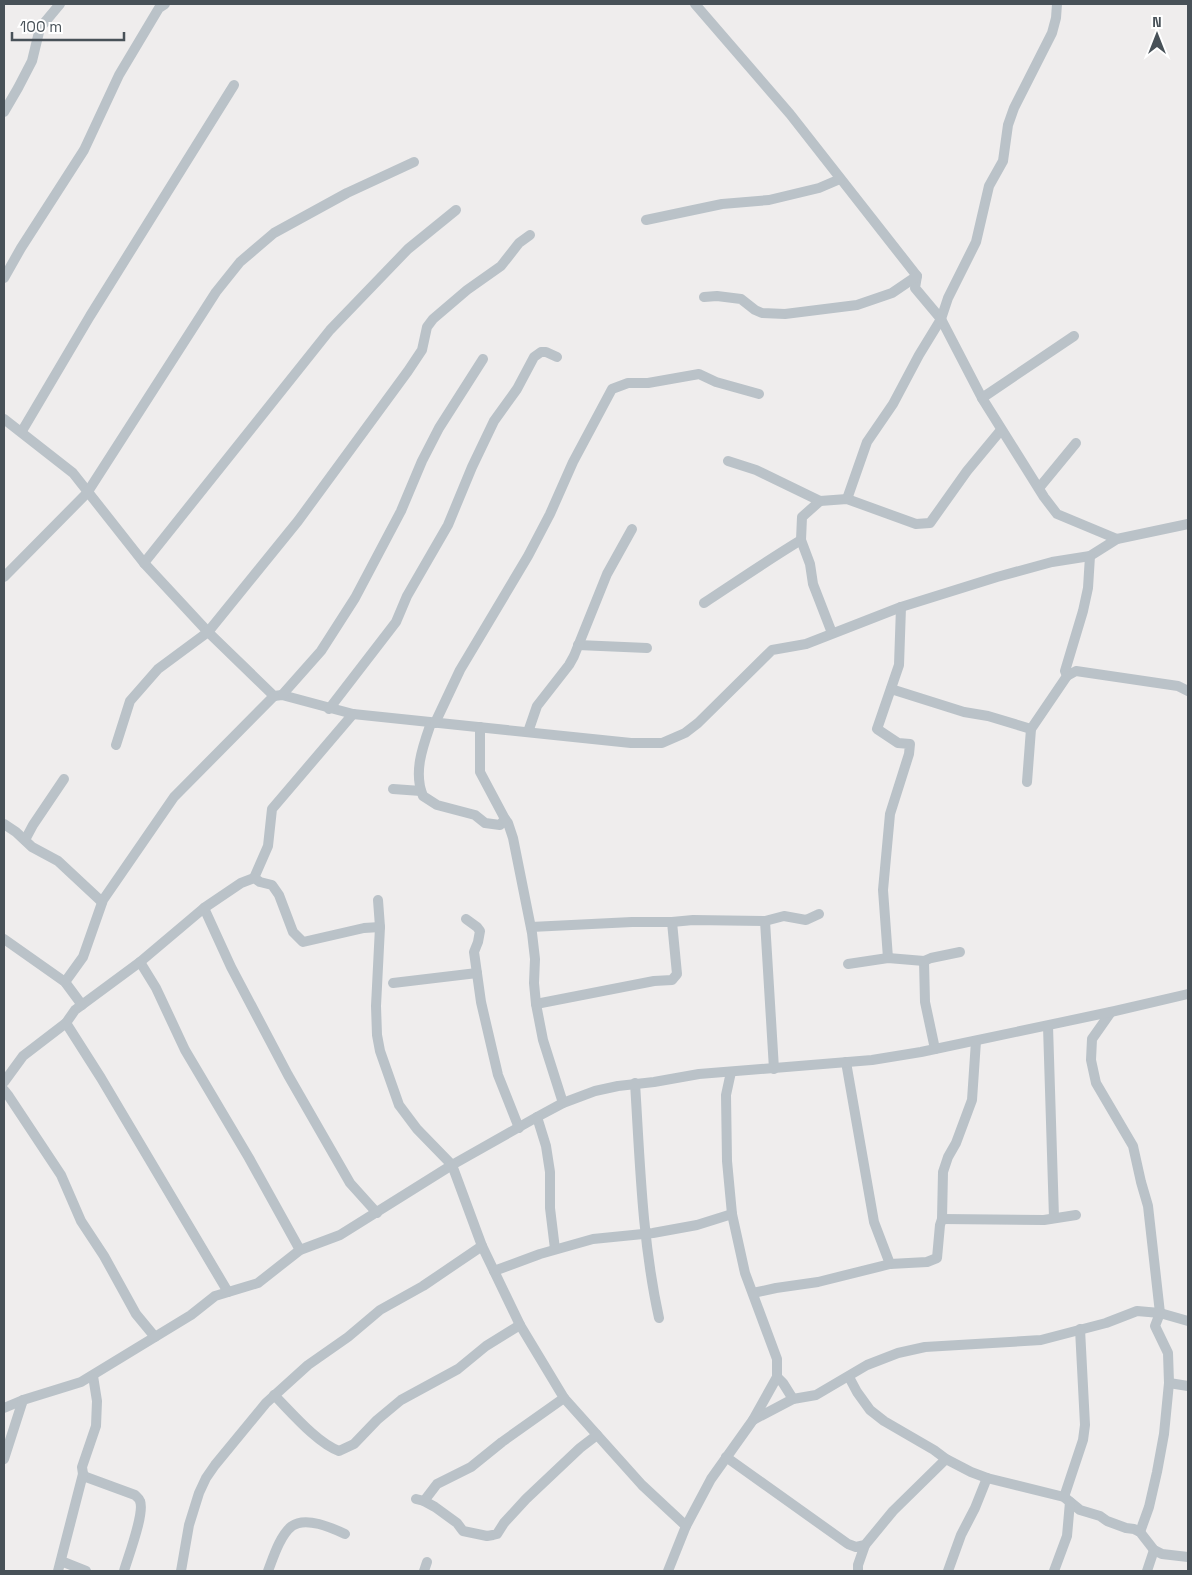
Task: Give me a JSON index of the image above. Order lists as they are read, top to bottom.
{
  "scale_bar": "100 m",
  "north": "top"
}
